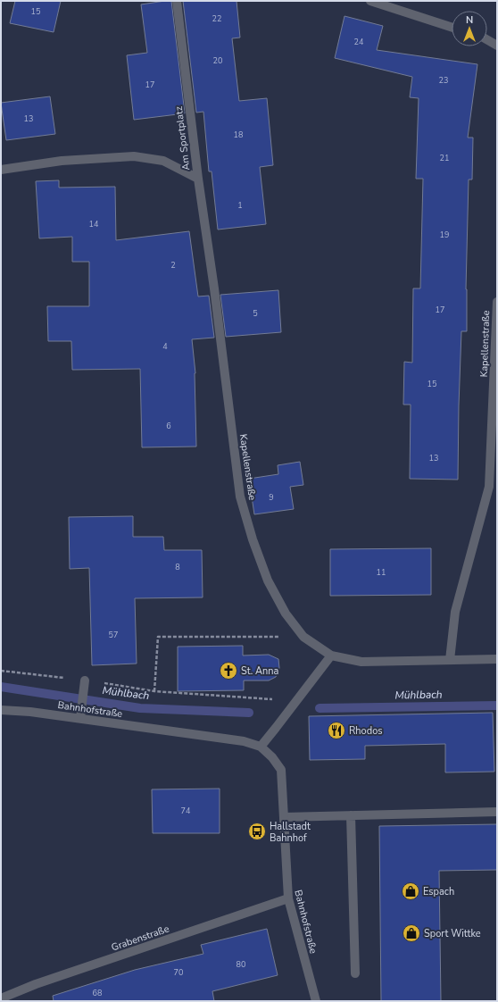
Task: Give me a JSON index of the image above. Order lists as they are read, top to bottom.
{
  "streets": {
    "street": [
      "Am Sportplatz",
      "Kapellenstraße",
      "Bahnhofstraße",
      "Grabenstraße"
    ]
  },
  "crossings": [
    ["Am Sportplatz", "Kapellenstraße"],
    ["Bahnhofstraße", "Grabenstraße"]
  ],
  "water": ["Mühlbach"],
  "places": {
    "church": ["St. Anna"],
    "restaurant": ["Rhodos"],
    "bus stop": ["Hallstadt Bahnhof"],
    "shop": ["Espach", "Sport Wittke"]
  },
  "house_numbers": [
    "15",
    "22",
    "24",
    "20",
    "23",
    "17",
    "13",
    "18",
    "21",
    "1",
    "14",
    "19",
    "2",
    "17",
    "5",
    "4",
    "15",
    "6",
    "13",
    "9",
    "8",
    "11",
    "57",
    "74",
    "80",
    "70",
    "68"
  ],
  "north": "top"
}
